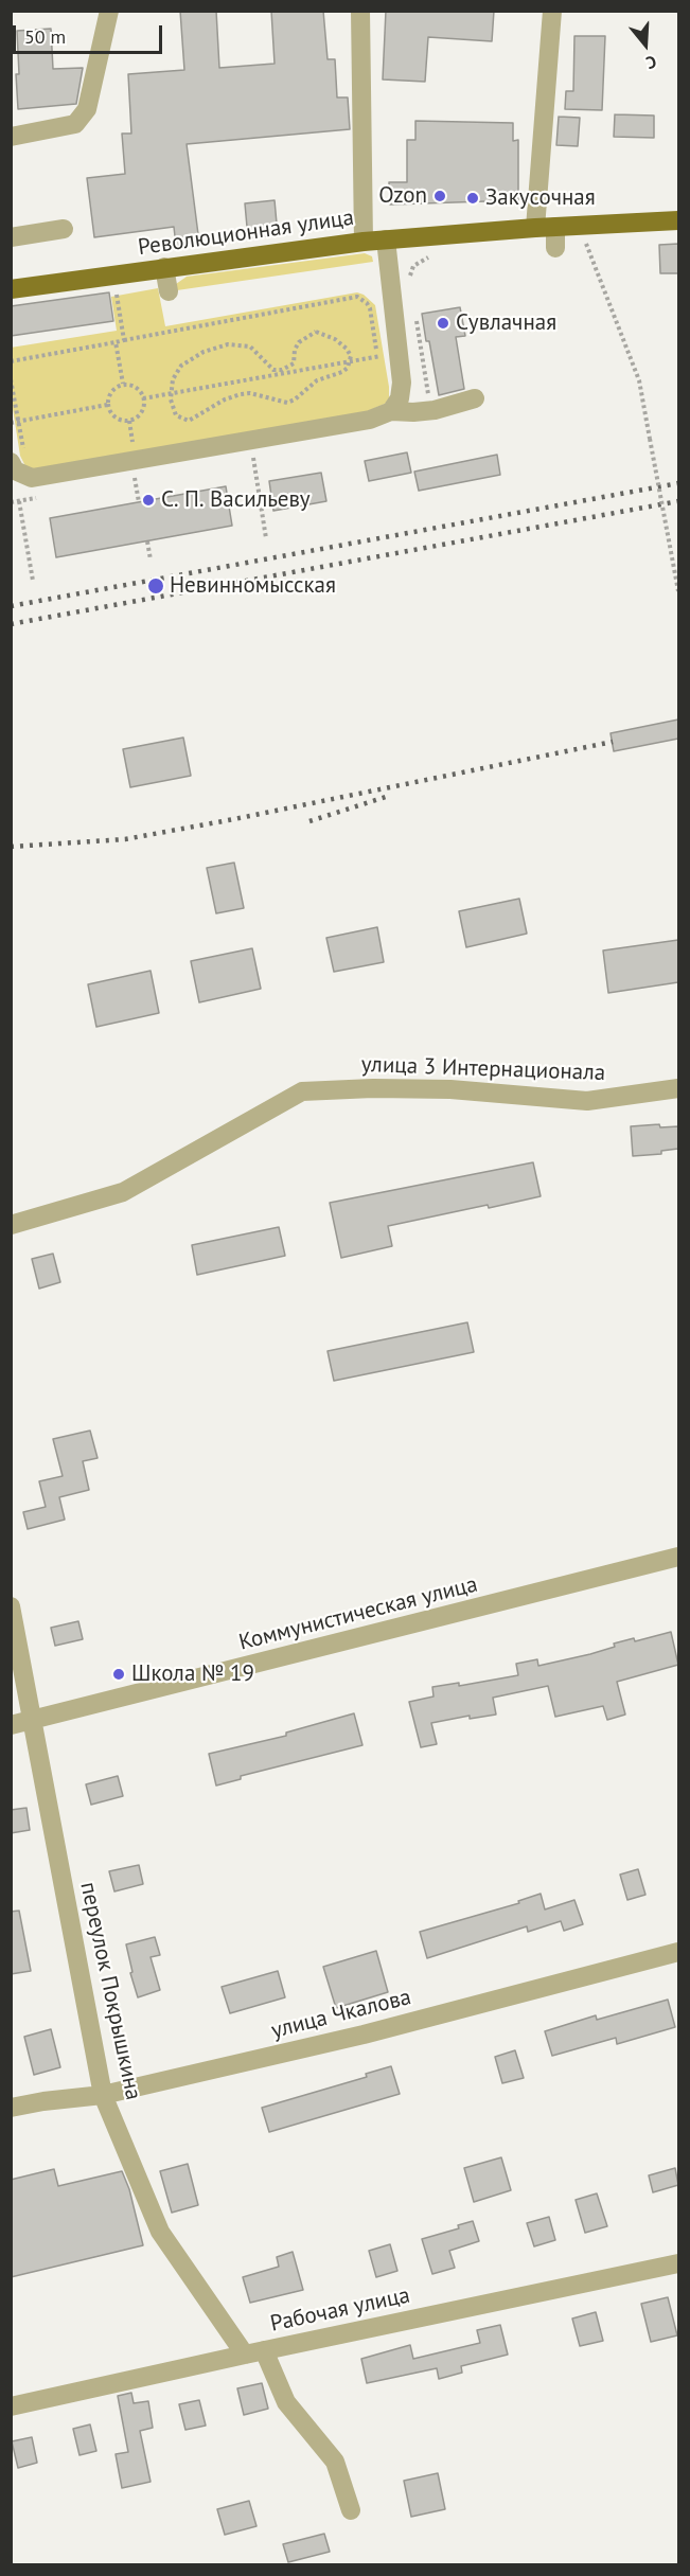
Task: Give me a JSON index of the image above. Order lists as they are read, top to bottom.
{
  "streets": {
    "main road": ["Революционная улица"],
    "street": [
      "улица 3 Интернационала",
      "Коммунистическая улица",
      "переулок Покрышкина",
      "улица Чкалова",
      "Рабочая улица"
    ]
  },
  "crossings": [
    ["Коммунистическая улица", "переулок Покрышкина"],
    ["переулок Покрышкина", "улица Чкалова"],
    ["переулок Покрышкина", "Рабочая улица"]
  ],
  "places": [
    "Ozon",
    "Закусочная",
    "Сувлачная",
    "С. П. Васильеву",
    "Невинномысская",
    "Школа № 19"
  ],
  "scale_bar": "50 m",
  "north": "bottom"
}
